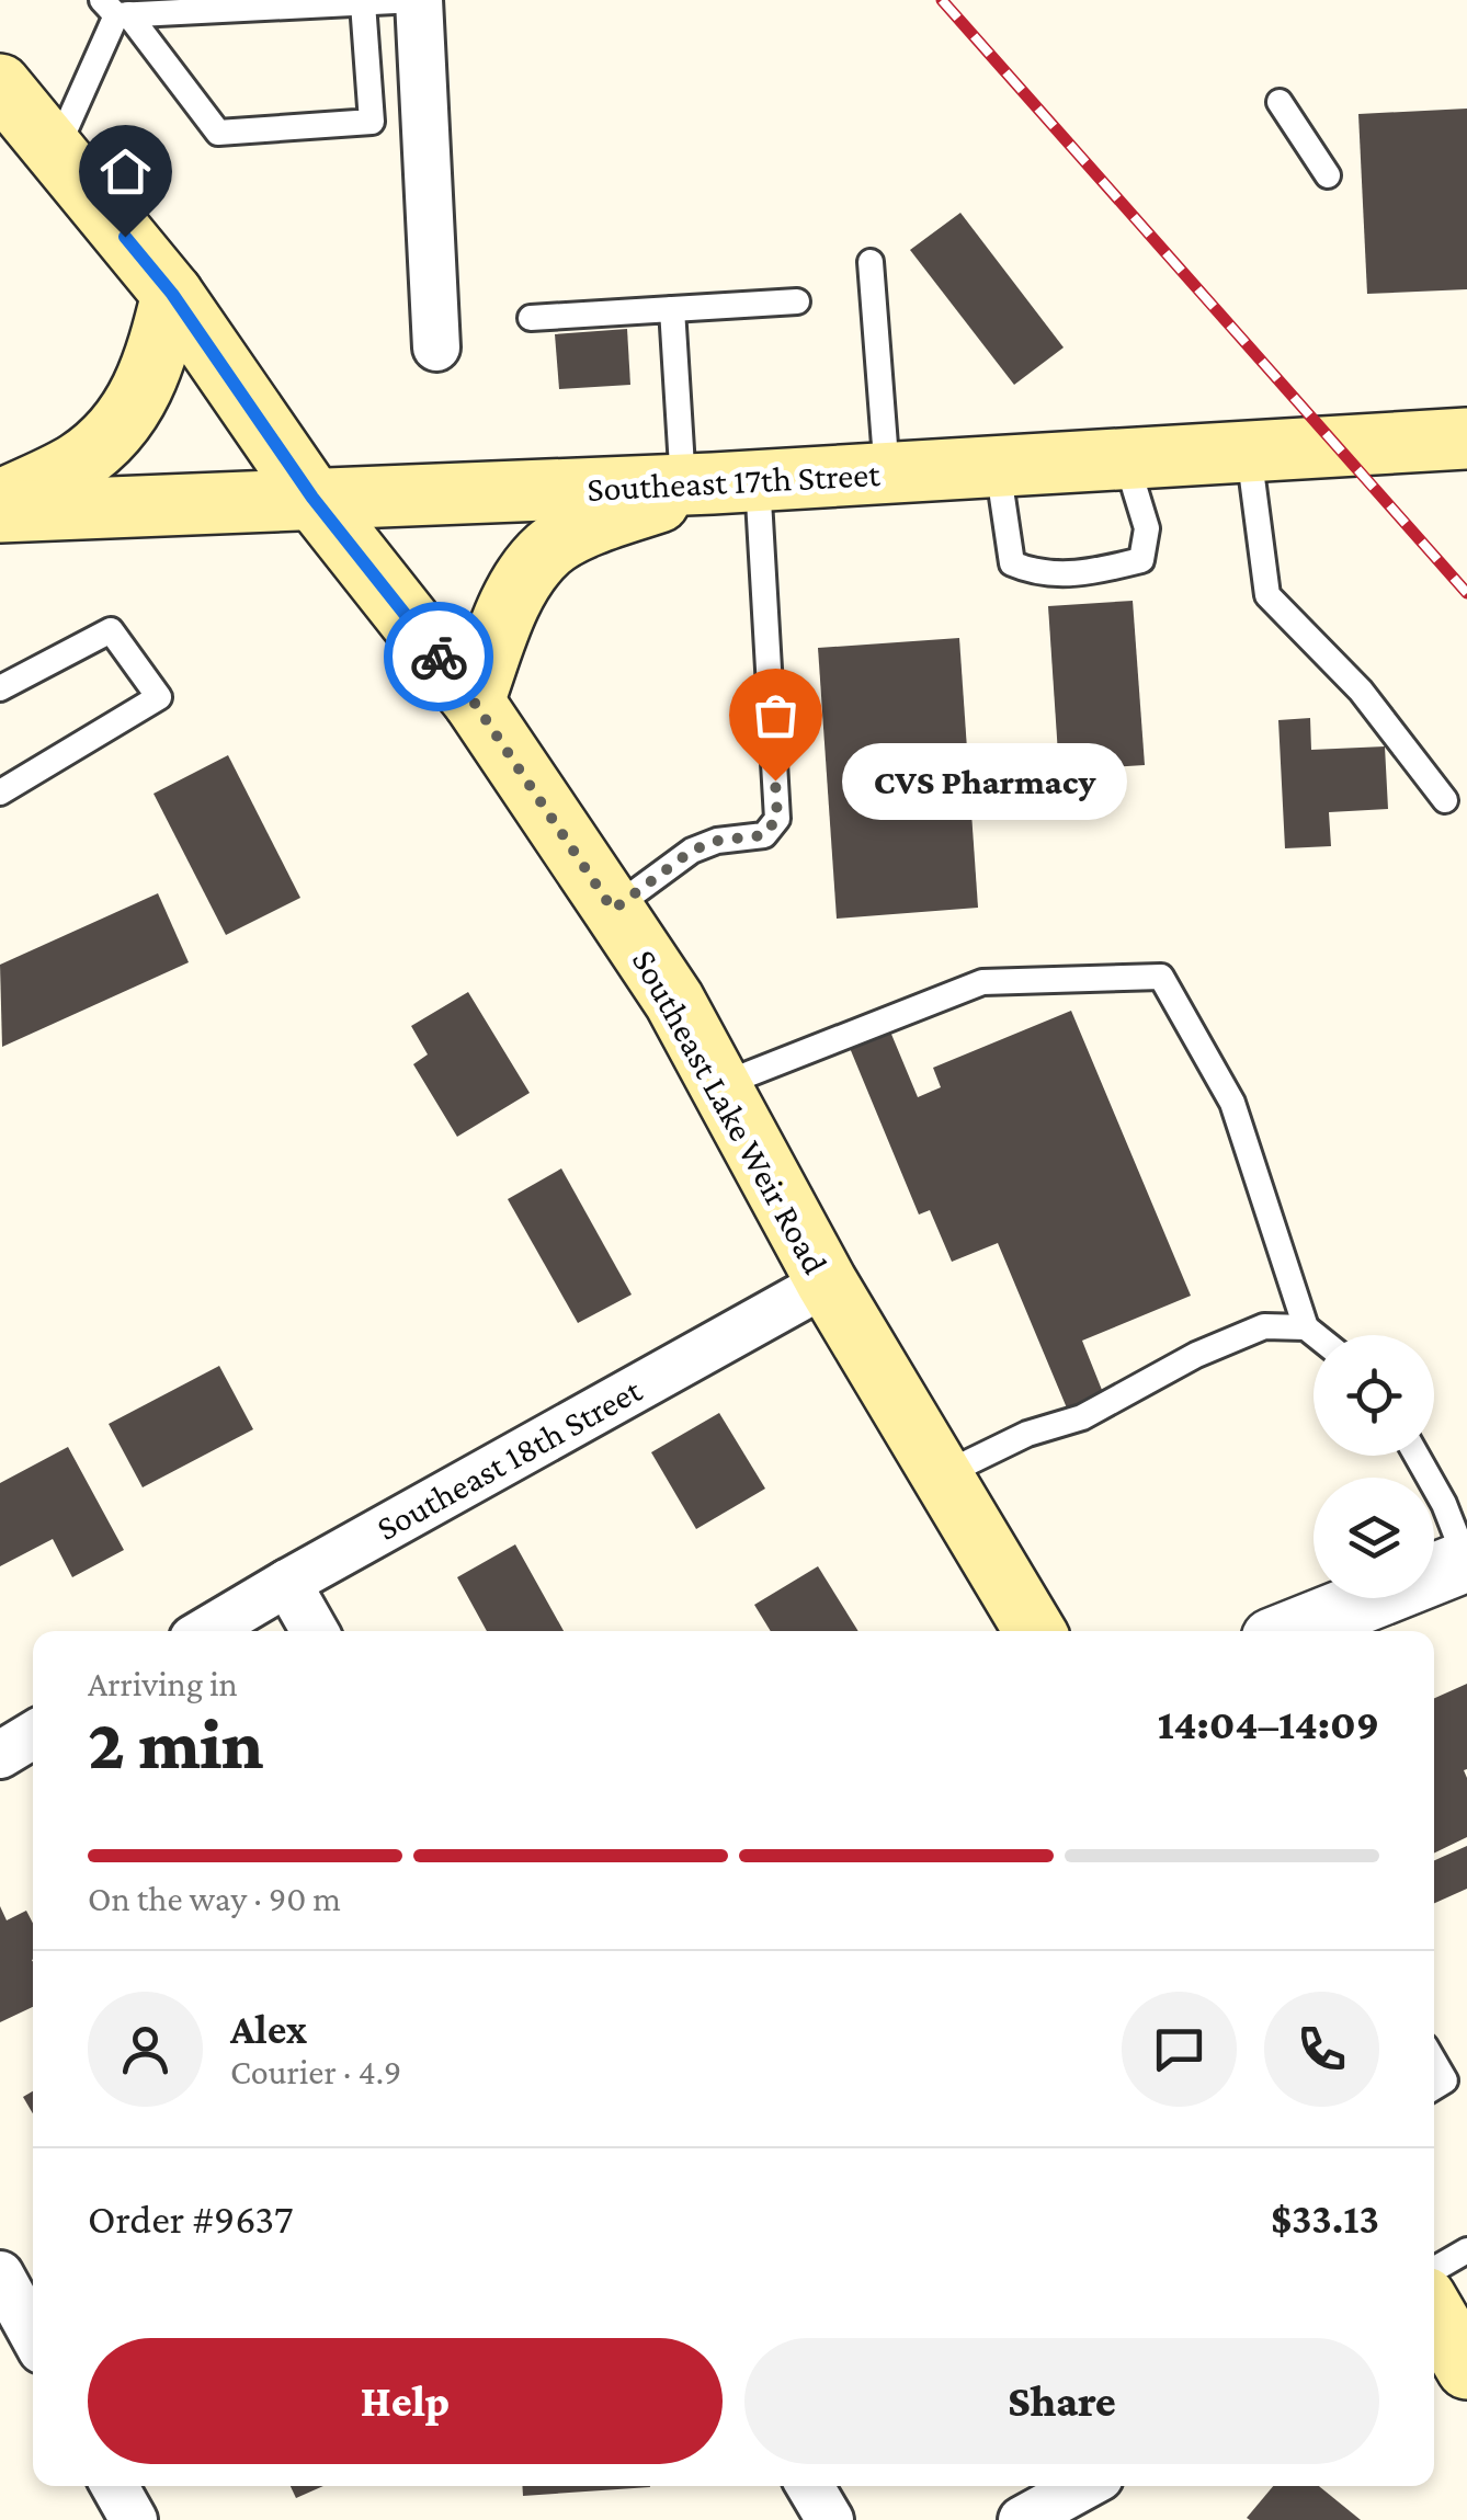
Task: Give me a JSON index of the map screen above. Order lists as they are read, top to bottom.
{
  "streets": {
    "main road": ["Southeast 17th Street", "Southeast Lake Weir Road"],
    "street": ["Southeast 18th Street"]
  },
  "crossings": [
    ["Southeast 17th Street", "Southeast Lake Weir Road"],
    ["Southeast Lake Weir Road", "Southeast 18th Street"]
  ],
  "places": ["CVS Pharmacy"],
  "page": {
    "bubble": "CVS Pharmacy",
    "heading": ["2 min", "Arriving in", "14:04–14:09"],
    "panel": [
      "Alex",
      "Courier · 4.9",
      "Order #9637",
      "$33.13"
    ],
    "bar": "On the way · 90 m",
    "buttons": ["Help", "Share"]
  }
}
